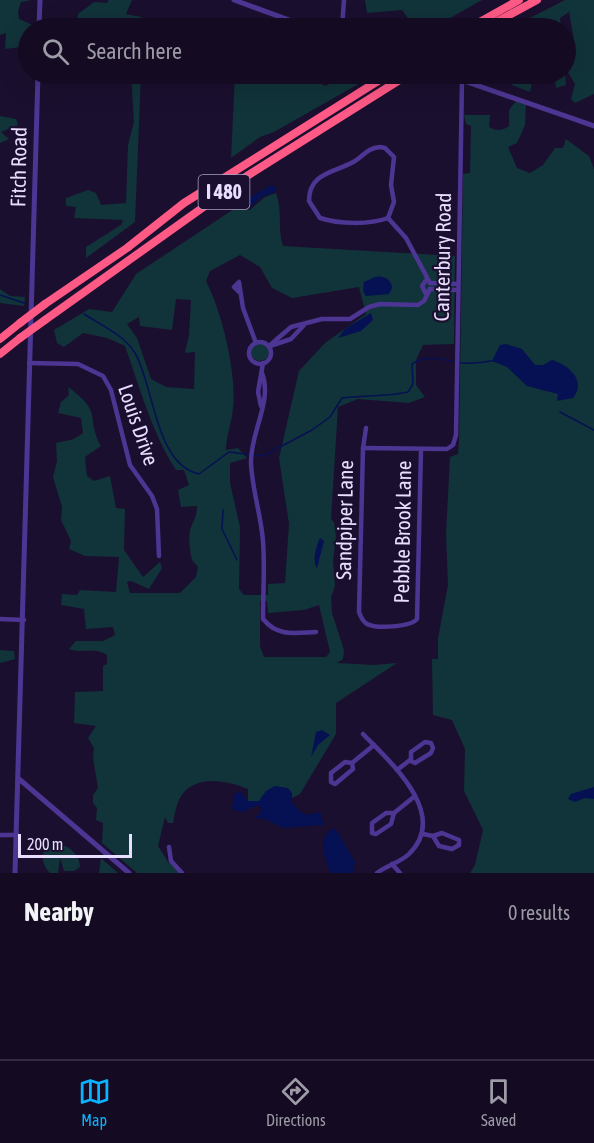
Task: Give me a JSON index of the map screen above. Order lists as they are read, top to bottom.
{
  "streets": {
    "highway": ["I 480"],
    "street": [
      "Fitch Road",
      "Canterbury Road",
      "Louis Drive",
      "Sandpiper Lane",
      "Pebble Brook Lane"
    ]
  },
  "crossings": [
    ["Fitch Road", "Louis Drive"],
    ["Canterbury Road", "Pebble Brook Lane"],
    ["Sandpiper Lane", "Pebble Brook Lane"]
  ],
  "scale_bar": "200 m",
  "page": {
    "search": "Search here",
    "scale": "200 m",
    "heading": ["Nearby", "0 results"],
    "nav": ["Map", "Directions", "Saved"]
  }
}
